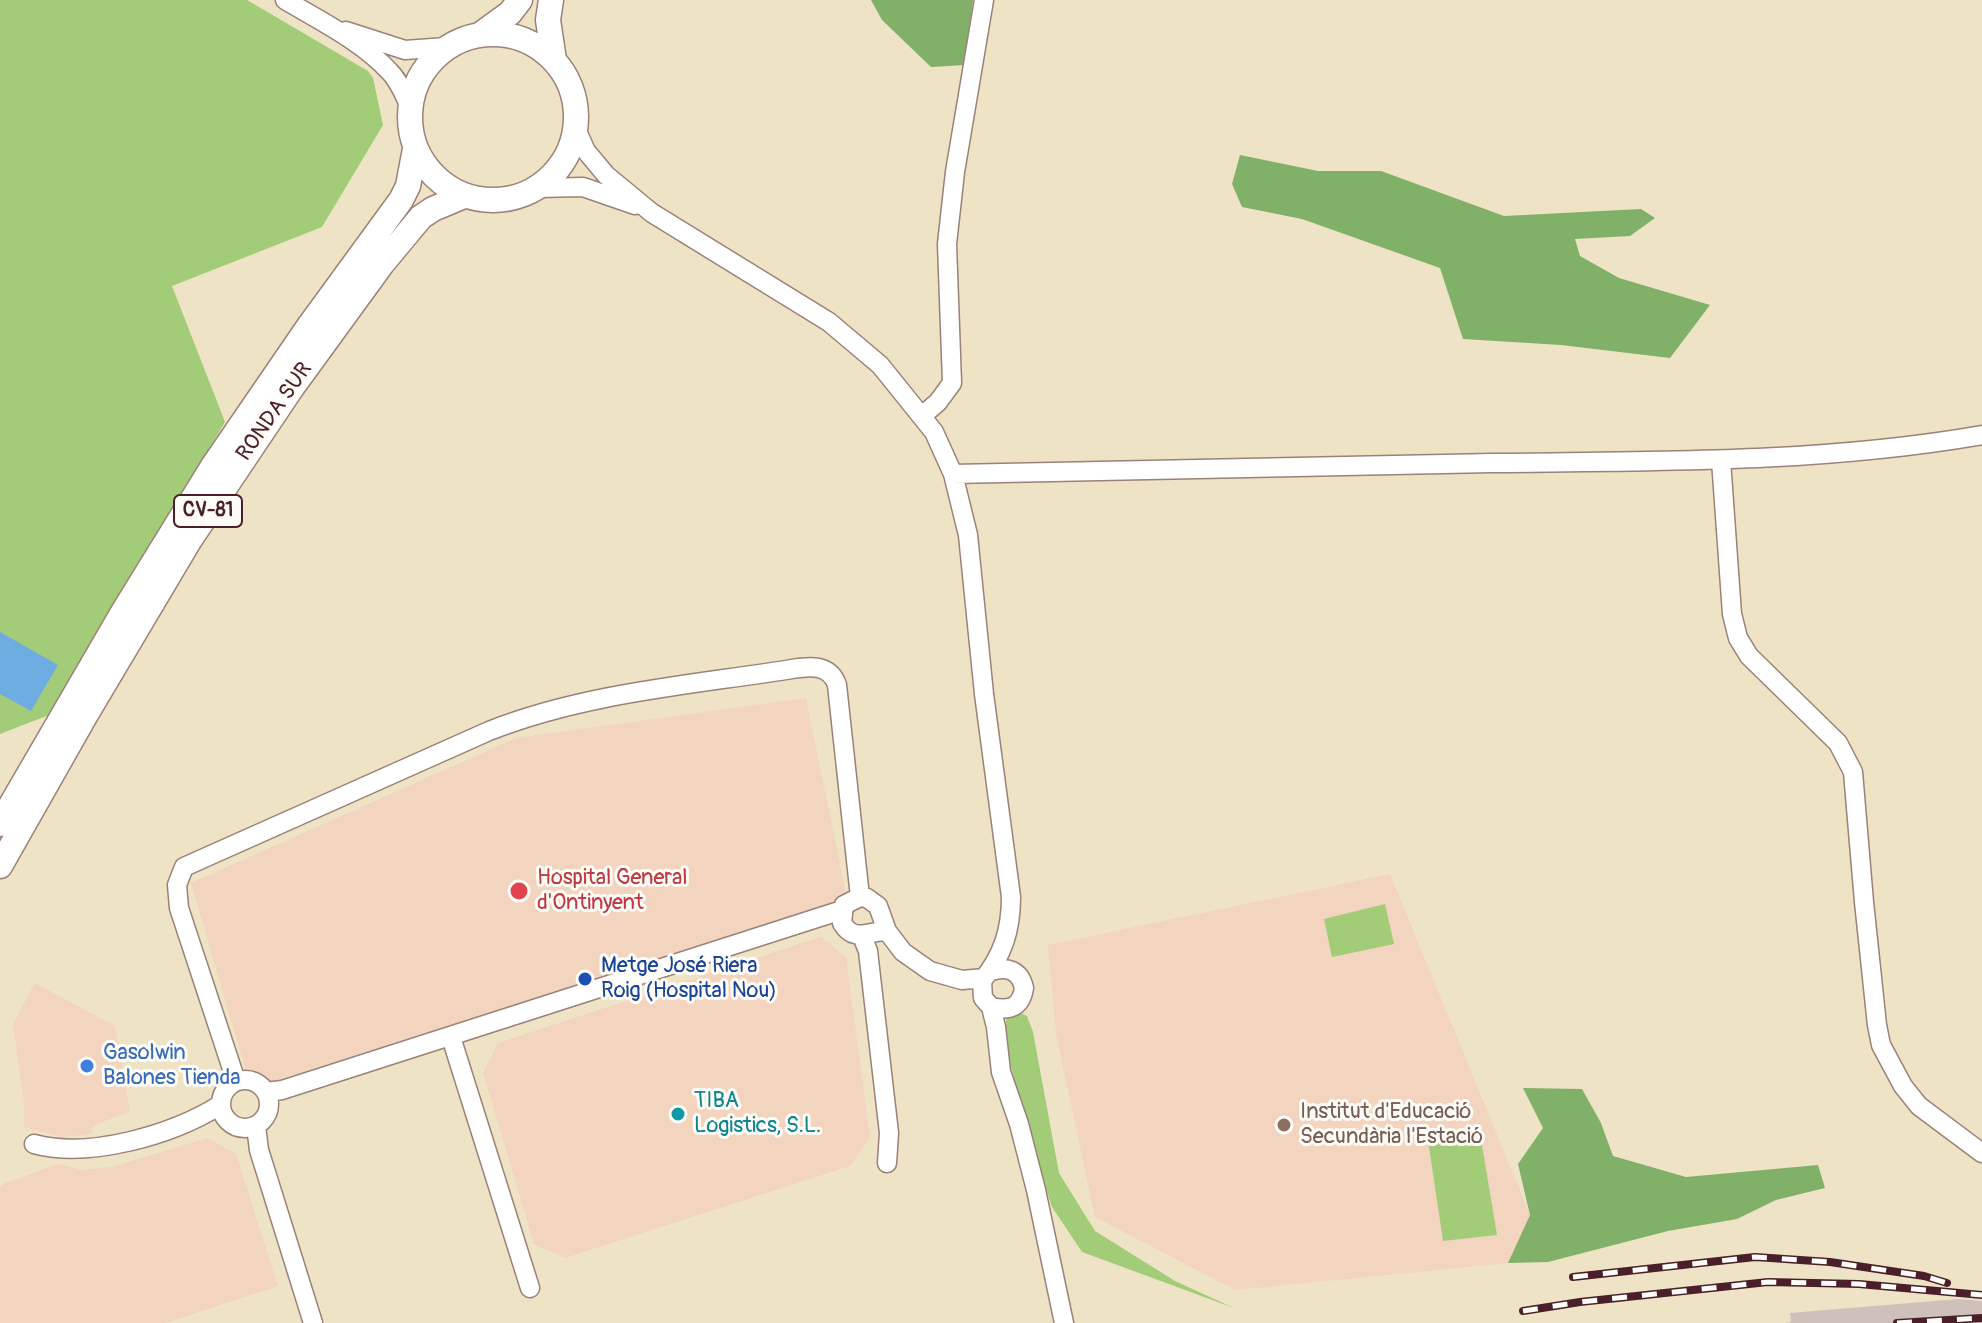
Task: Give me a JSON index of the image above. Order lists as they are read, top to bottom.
{
  "streets": {
    "main road": ["RONDA SUR", "CV-81"]
  },
  "crossings": [
    ["RONDA SUR", "CV-81"]
  ],
  "places": [
    "Hospital General d'Ontinyent",
    "Metge José Riera Roig (Hospital Nou)",
    "Gasolwin Balones Tienda",
    "TIBA Logistics, S.L.",
    "Institut d'Educació Secundària l'Estació"
  ]
}
